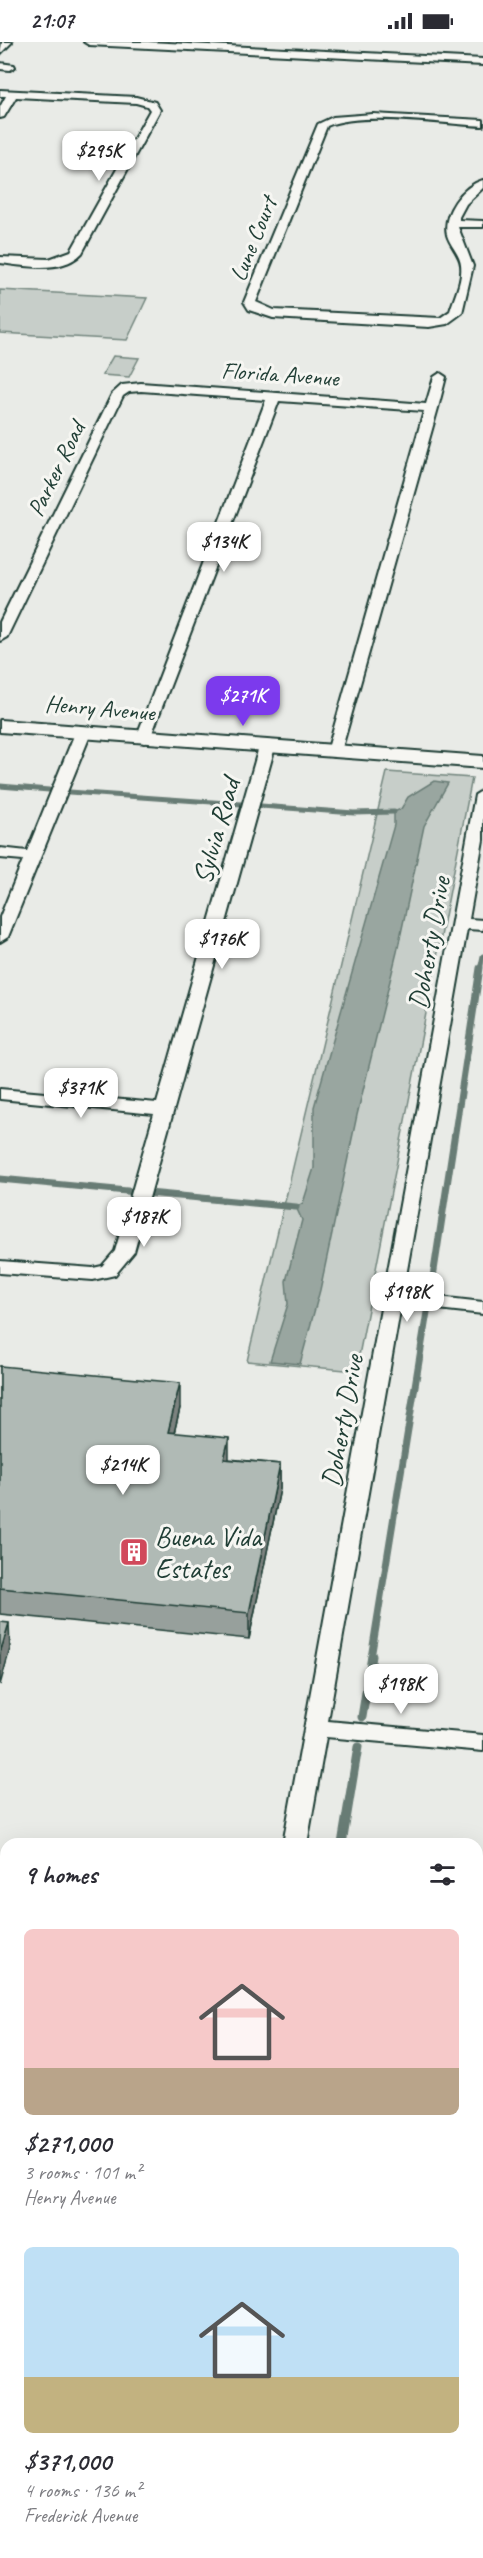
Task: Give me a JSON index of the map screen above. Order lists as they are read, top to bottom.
{
  "streets": {
    "street": [
      "Lune Court",
      "Florida Avenue",
      "Parker Road",
      "Henry Avenue",
      "Sylvia Road",
      "Doherty Drive"
    ]
  },
  "crossings": [
    ["Florida Avenue", "Parker Road"],
    ["Henry Avenue", "Sylvia Road"]
  ],
  "places": {
    "building": ["Buena Vida Estates"]
  },
  "page": {
    "status": "21:07",
    "price": [
      "$295K",
      "$134K",
      "$271K",
      "$176K",
      "$371K",
      "$187K",
      "$198K",
      "$214K",
      "$198K"
    ],
    "heading": "9 homes",
    "list": [
      {
        "name": "$271,000",
        "note": "3 rooms · 101 m² · Henry Avenue"
      },
      {
        "name": "$371,000",
        "note": "4 rooms · 136 m² · Frederick Avenue"
      }
    ]
  }
}
